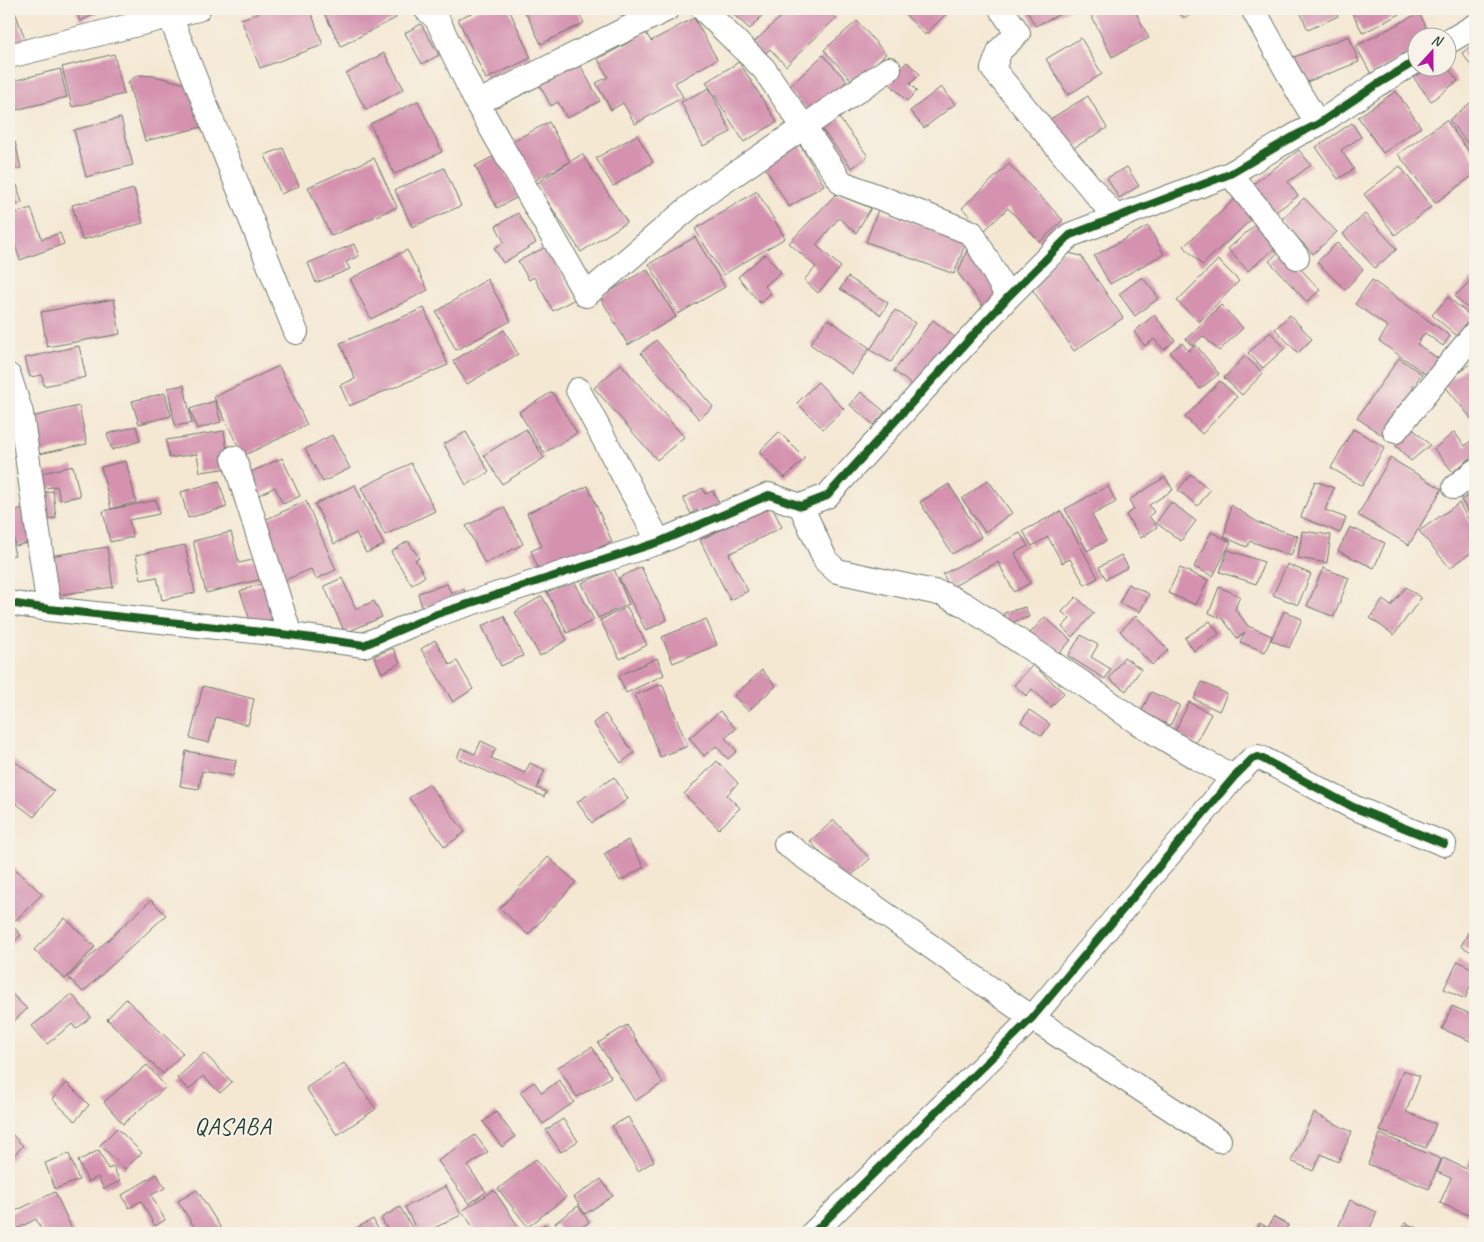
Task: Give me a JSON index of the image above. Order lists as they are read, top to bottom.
{
  "districts": ["QASABA"],
  "north": "top"
}
